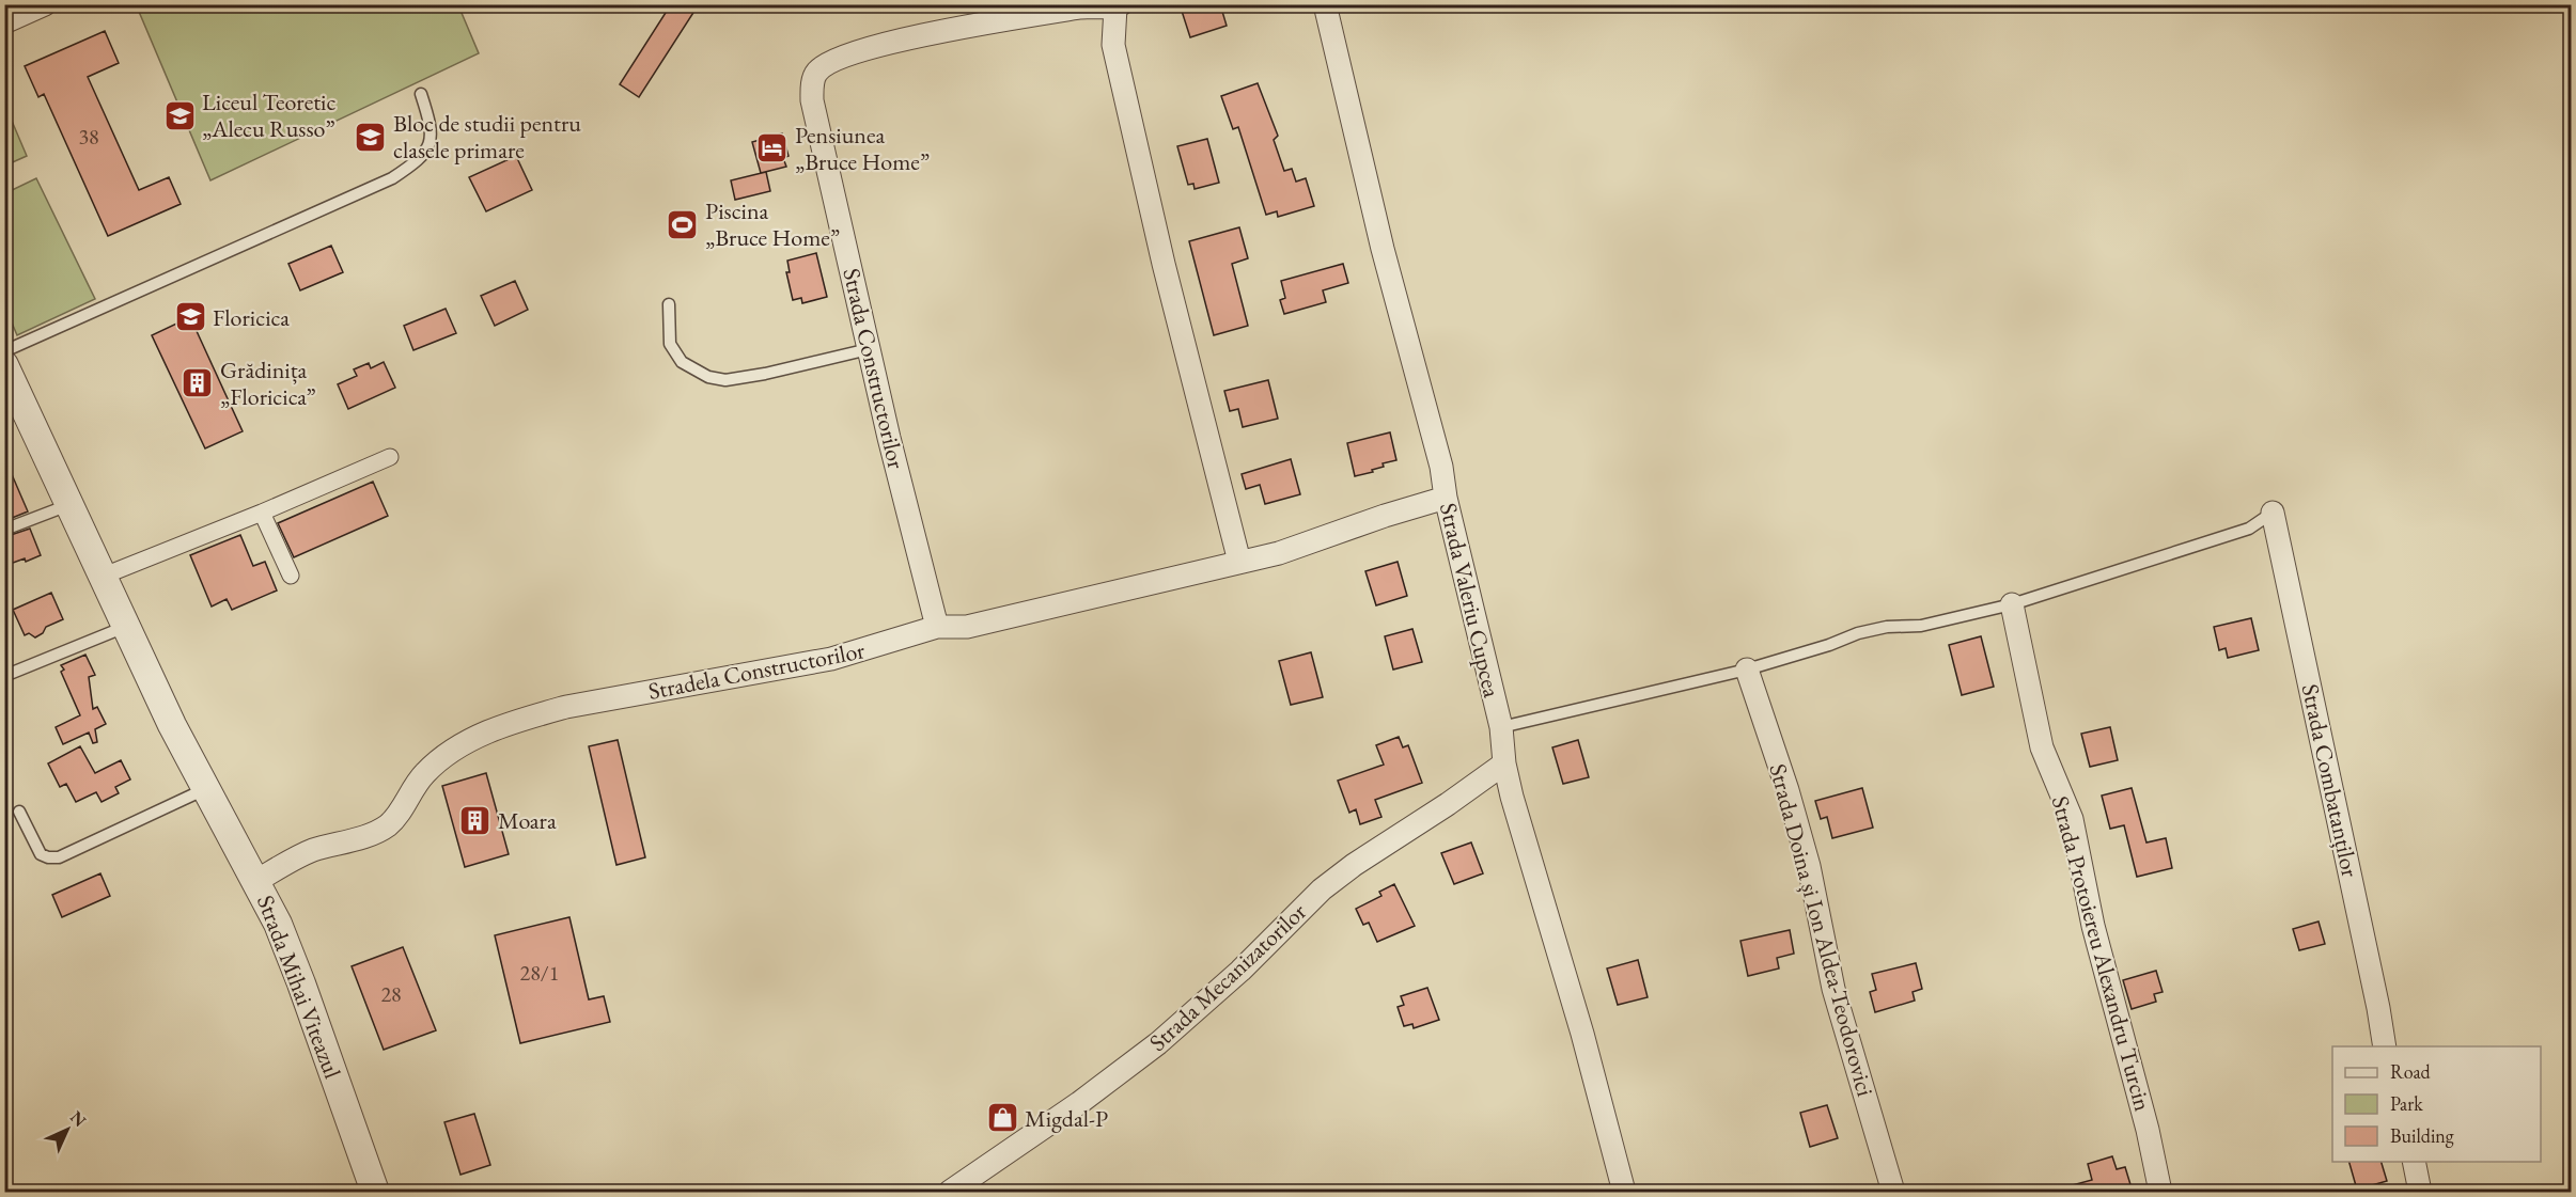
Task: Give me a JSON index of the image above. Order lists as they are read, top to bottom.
{
  "streets": {
    "street": [
      "Strada Constructorilor",
      "Strada Valeriu Cupcea",
      "Stradela Constructorilor",
      "Strada Combatanților",
      "Strada Doina și Ion Aldea-Teodorovici",
      "Strada Protoiereu Alexandru Turcin",
      "Strada Mecanizatorilor",
      "Strada Mihai Viteazul"
    ]
  },
  "crossings": [
    ["Strada Constructorilor", "Stradela Constructorilor"],
    ["Strada Valeriu Cupcea", "Stradela Constructorilor"],
    ["Strada Valeriu Cupcea", "Strada Mecanizatorilor"],
    ["Stradela Constructorilor", "Strada Mihai Viteazul"]
  ],
  "places": {
    "school or university": ["Liceul Teoretic „Alecu Russo”", "Bloc de studii pentru clasele primare", "Floricica"],
    "hotel": ["Pensiunea „Bruce Home”"],
    "sports": ["Piscina „Bruce Home”"],
    "building": ["Grădinița „Floricica”", "Moara"],
    "shop": ["Migdal-P"]
  },
  "house_numbers": ["38", "28/1", "28"],
  "legend": ["Road", "Park", "Building"],
  "north": "top right"
}
